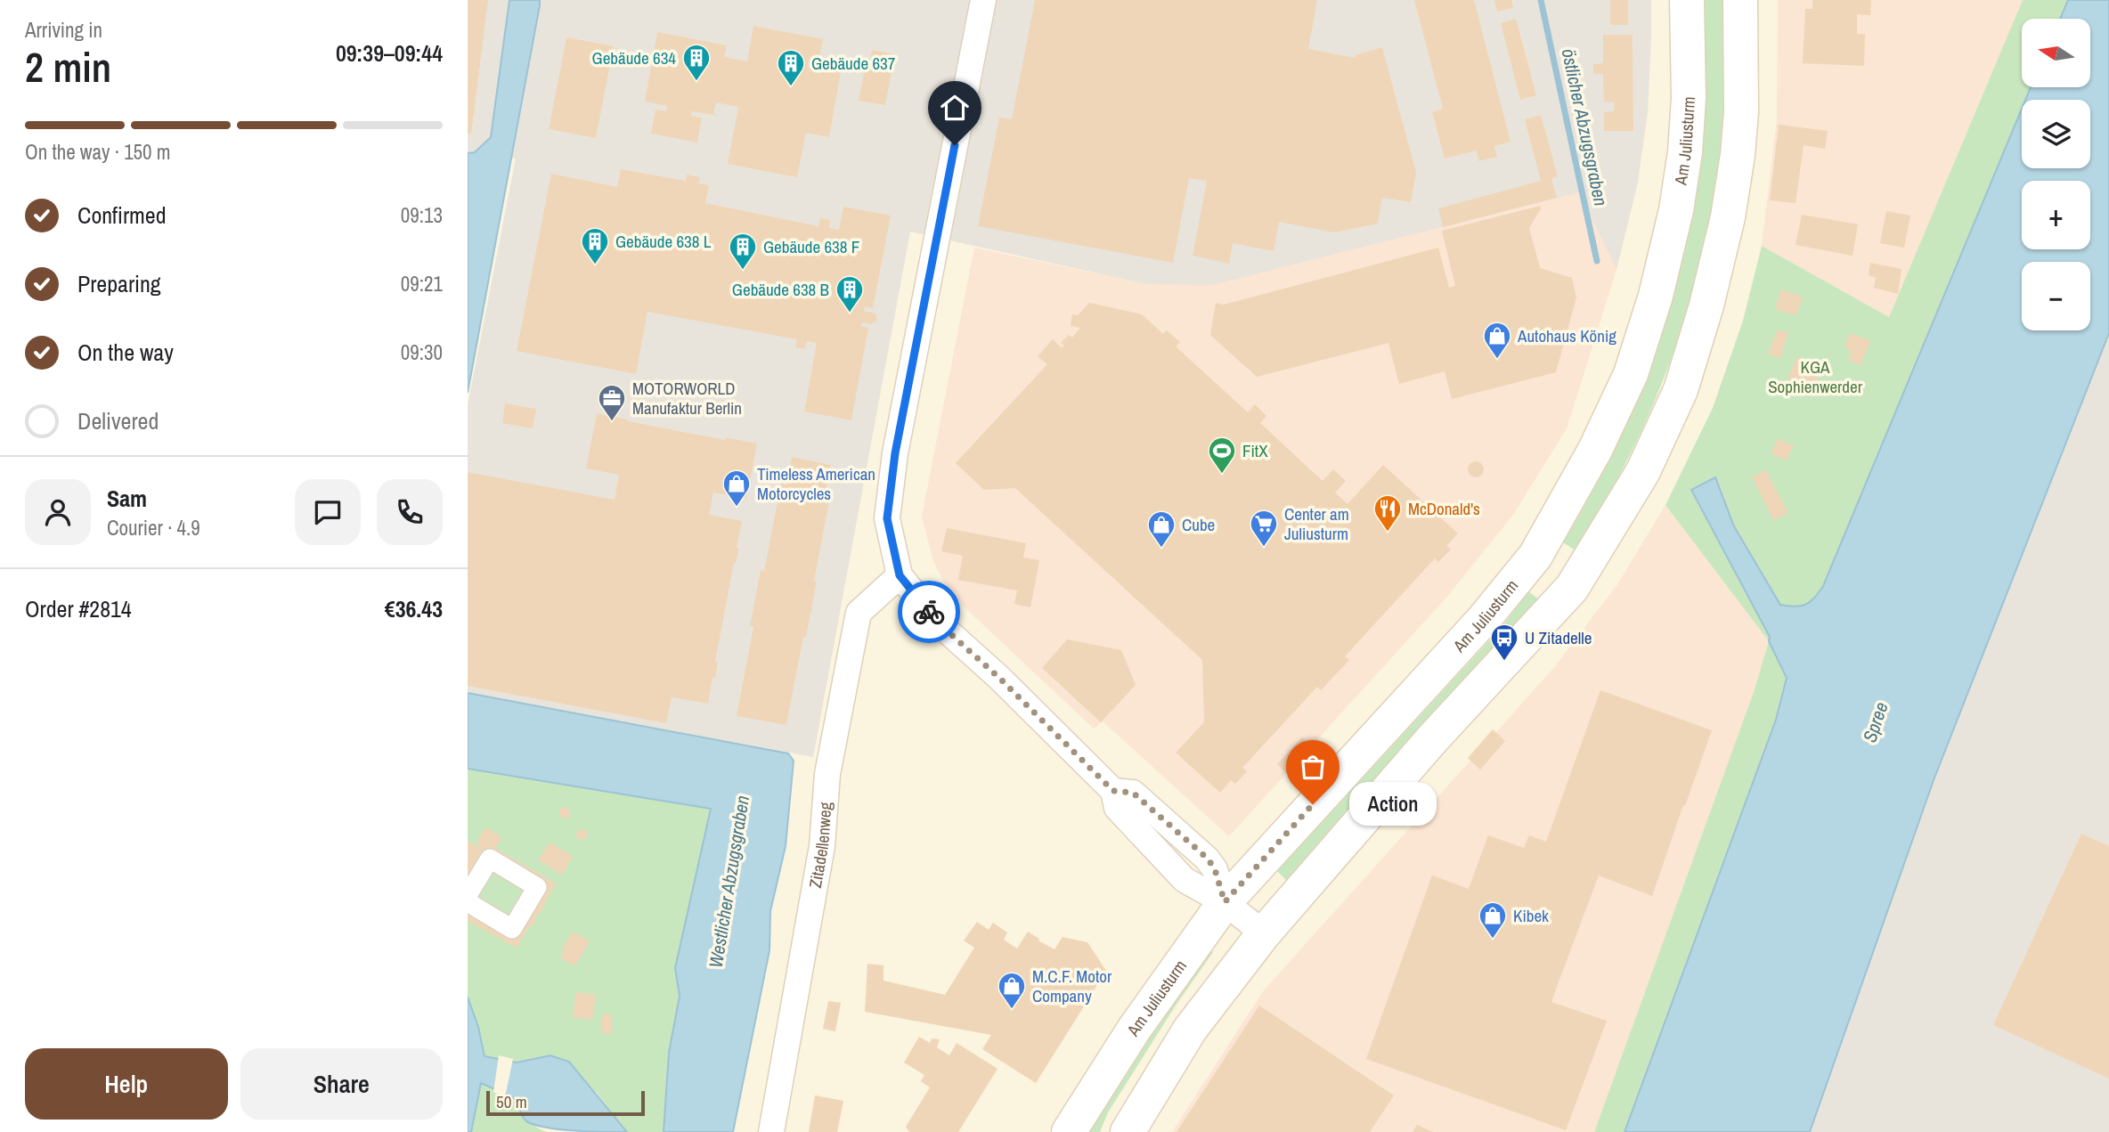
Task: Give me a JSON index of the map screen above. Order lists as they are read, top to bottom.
{
  "streets": {
    "main road": ["Am Juliusturm"],
    "street": ["Zitadellenweg"]
  },
  "water": ["östlicher Abzugsgraben", "Spree", "Westlicher Abzugsgraben"],
  "parks": ["KGA Sophienwerder"],
  "places": {
    "building": [
      "Gebäude 634",
      "Gebäude 637",
      "Gebäude 638 L",
      "Gebäude 638 F",
      "Gebäude 638 B"
    ],
    "shop": [
      "Autohaus König",
      "Timeless American Motorcycles",
      "Cube",
      "Kibek",
      "M.C.F. Motor Company"
    ],
    "office": ["MOTORWORLD Manufaktur Berlin"],
    "sports": ["FitX"],
    "restaurant": ["McDonald's"],
    "supermarket": ["Center am Juliusturm"],
    "bus stop": ["U Zitadelle"],
    "other": ["Action"]
  },
  "scale_bar": "50 m",
  "north": "left",
  "page": {
    "heading": ["2 min", "Arriving in", "09:39–09:44"],
    "panel": [
      "Sam",
      "Courier · 4.9",
      "Order #2814",
      "€36.43"
    ],
    "map_buttons": ["+", "−"],
    "bar": "On the way · 150 m",
    "list": [
      ["Confirmed", "09:13"],
      ["Preparing", "09:21"],
      ["On the way", "09:30"],
      "Delivered"
    ],
    "bubble": "Action",
    "buttons": ["Help", "Share"],
    "scale": "50 m"
  }
}
